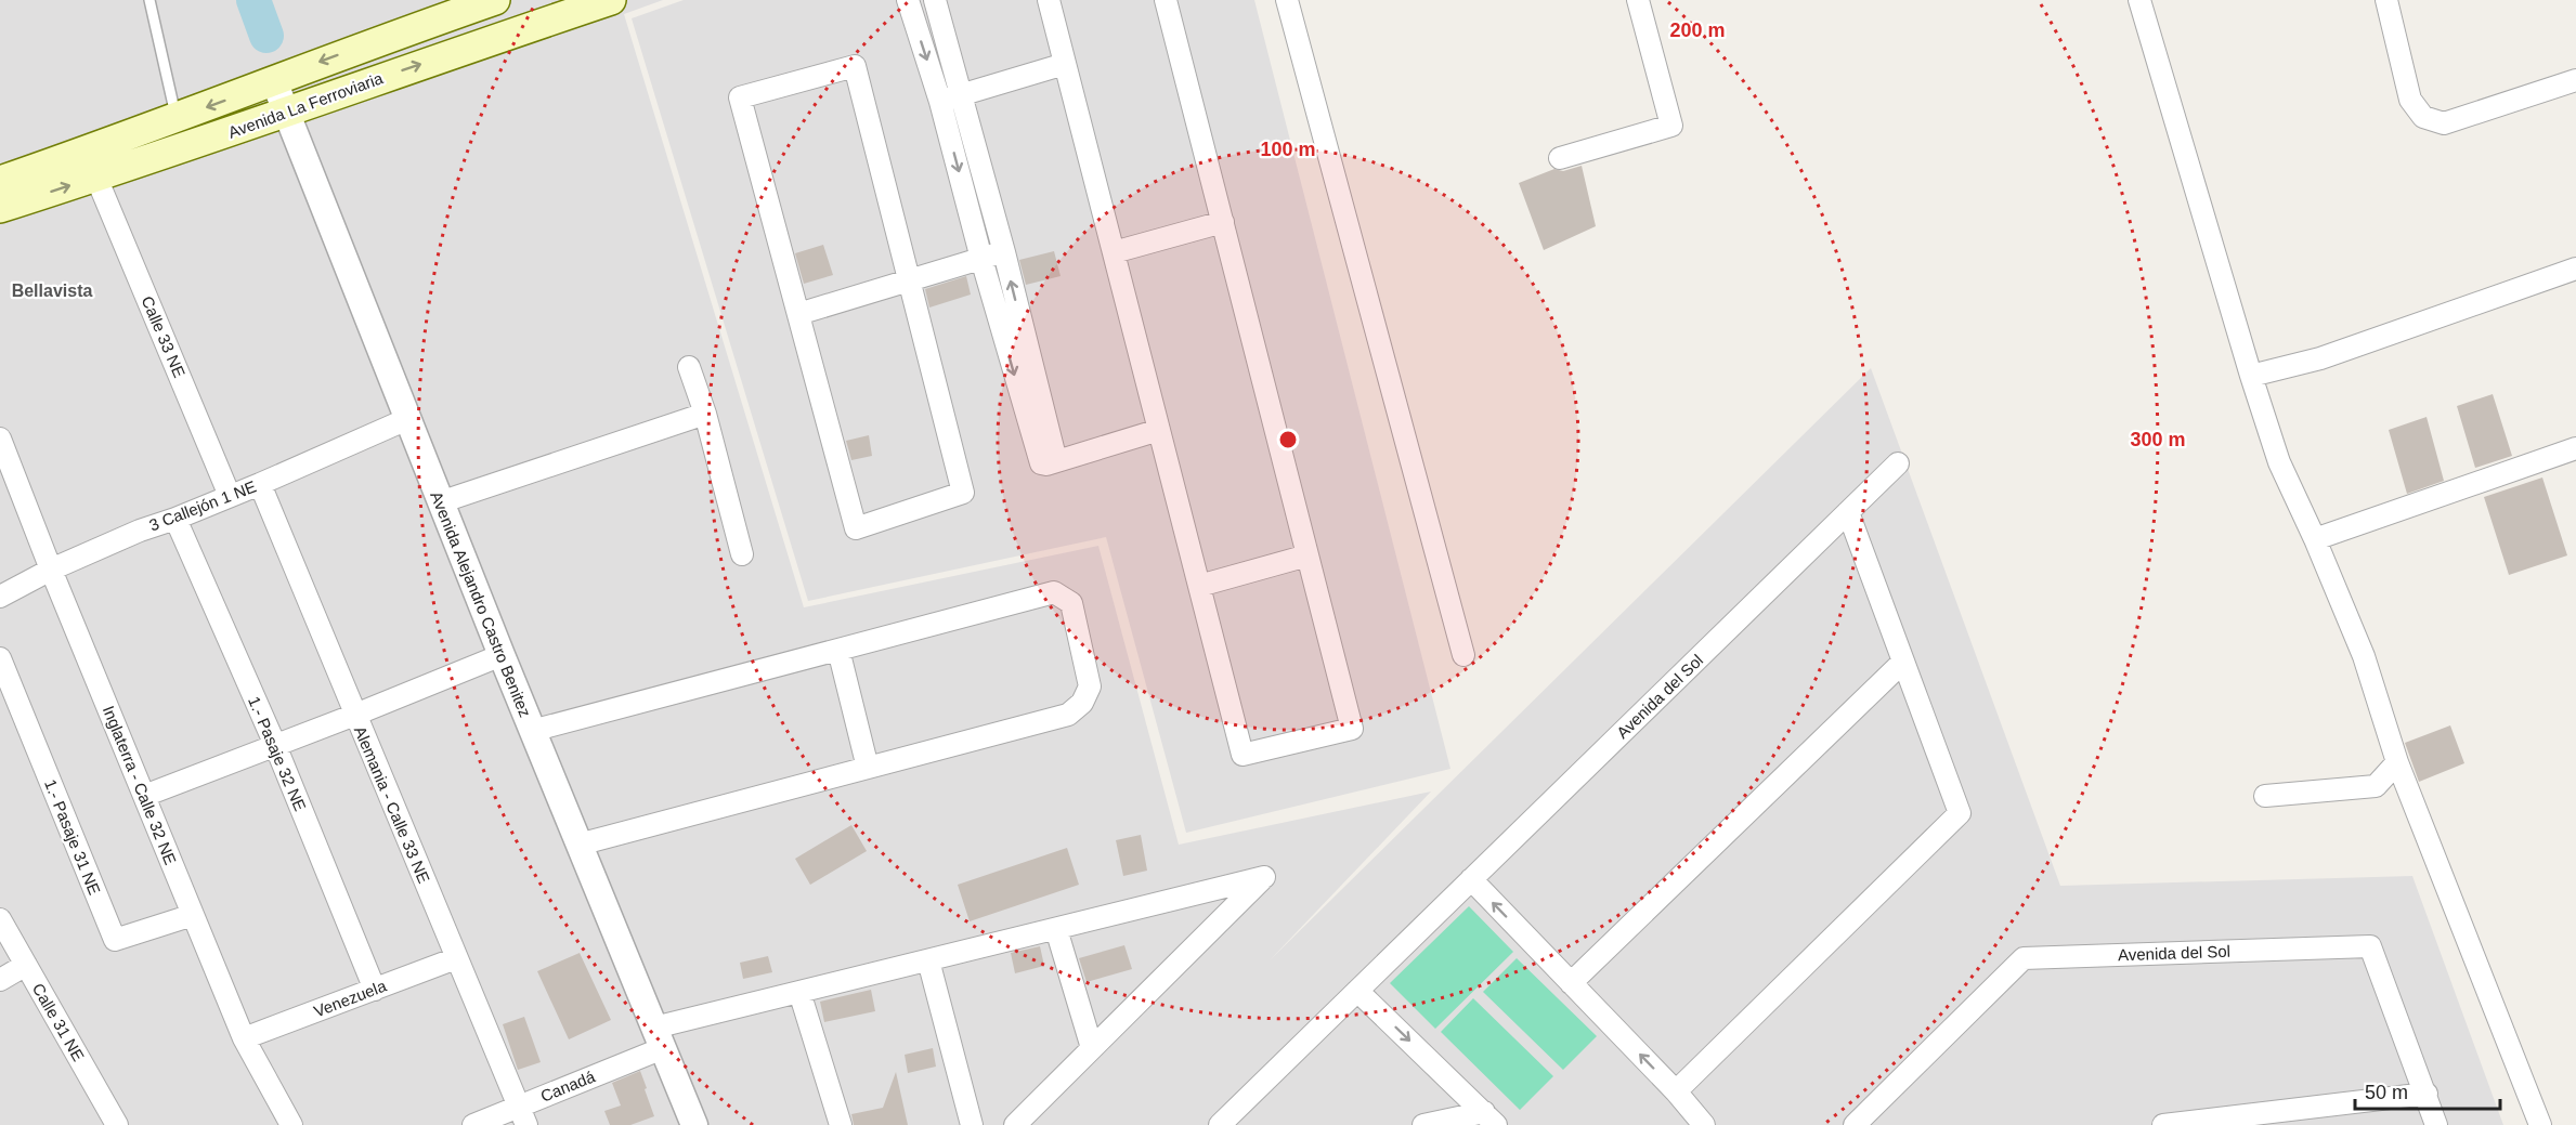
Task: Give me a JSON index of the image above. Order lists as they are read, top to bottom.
{
  "streets": {
    "main road": ["Avenida La Ferroviaria"],
    "street": [
      "Calle 33 NE",
      "3 Callejón 1 NE",
      "Avenida Alejandro Castro Benitez",
      "Avenida del Sol",
      "1.- Pasaje 32 NE",
      "Inglaterra - Calle 32 NE",
      "Alemania - Calle 33 NE",
      "1.- Pasaje 31 NE",
      "Venezuela",
      "Calle 31 NE",
      "Canadá"
    ]
  },
  "crossings": [
    ["Avenida La Ferroviaria", "Calle 33 NE"],
    ["Avenida La Ferroviaria", "Avenida Alejandro Castro Benitez"],
    ["Calle 33 NE", "3 Callejón 1 NE"],
    ["3 Callejón 1 NE", "Avenida Alejandro Castro Benitez"],
    ["3 Callejón 1 NE", "1.- Pasaje 32 NE"],
    ["3 Callejón 1 NE", "Inglaterra - Calle 32 NE"],
    ["3 Callejón 1 NE", "Alemania - Calle 33 NE"],
    ["Avenida Alejandro Castro Benitez", "Canadá"],
    ["1.- Pasaje 32 NE", "Venezuela"],
    ["Inglaterra - Calle 32 NE", "1.- Pasaje 31 NE"],
    ["Inglaterra - Calle 32 NE", "Venezuela"],
    ["Alemania - Calle 33 NE", "Venezuela"],
    ["Alemania - Calle 33 NE", "Canadá"]
  ],
  "districts": ["Bellavista"],
  "scale_bar": "50 m",
  "rings": ["200 m", "100 m", "300 m"]
}
